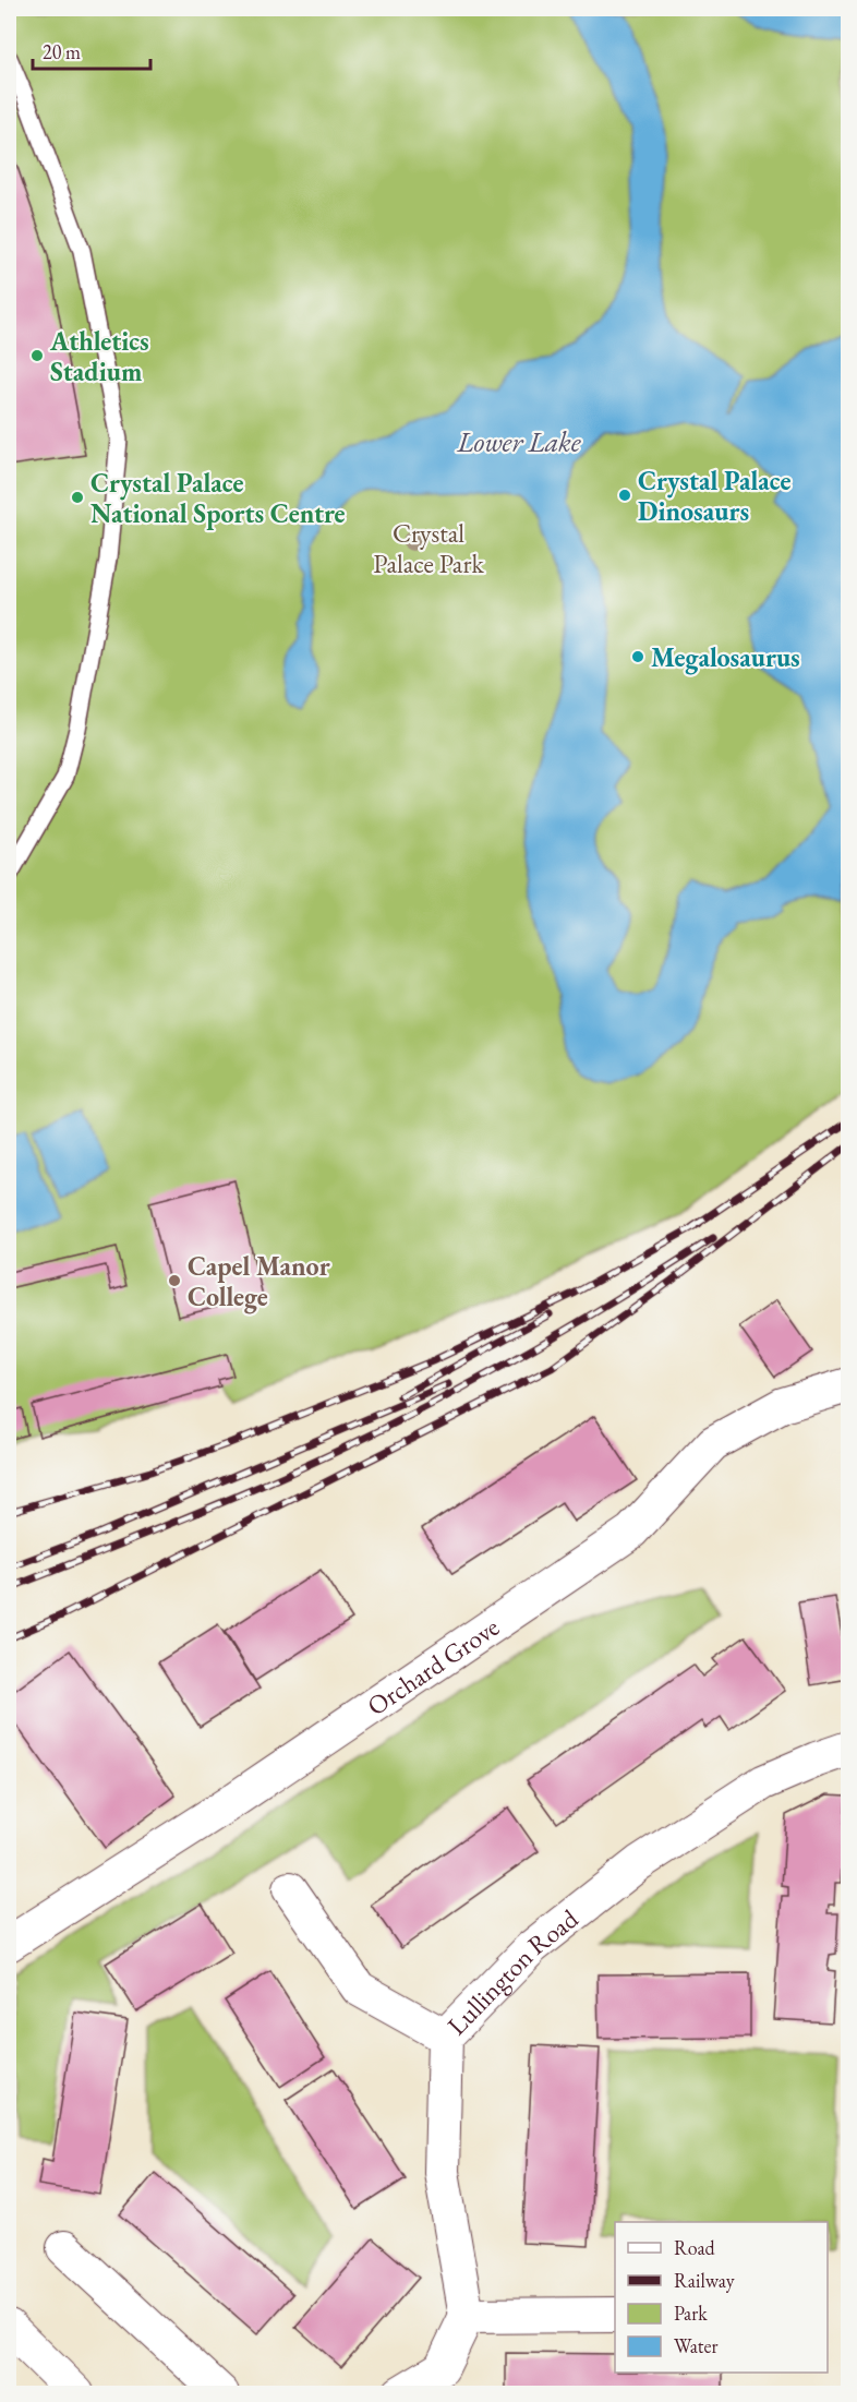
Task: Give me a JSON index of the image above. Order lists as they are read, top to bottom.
{
  "streets": {
    "street": ["Orchard Grove", "Lullington Road"]
  },
  "water": ["Lower Lake"],
  "parks": ["Crystal Palace Park"],
  "places": [
    "Athletics Stadium",
    "Crystal Palace Dinosaurs",
    "Crystal Palace National Sports Centre",
    "Megalosaurus",
    "Capel Manor College"
  ],
  "legend": [
    "Road",
    "Railway",
    "Park",
    "Water"
  ],
  "scale_bar": "20 m"
}
